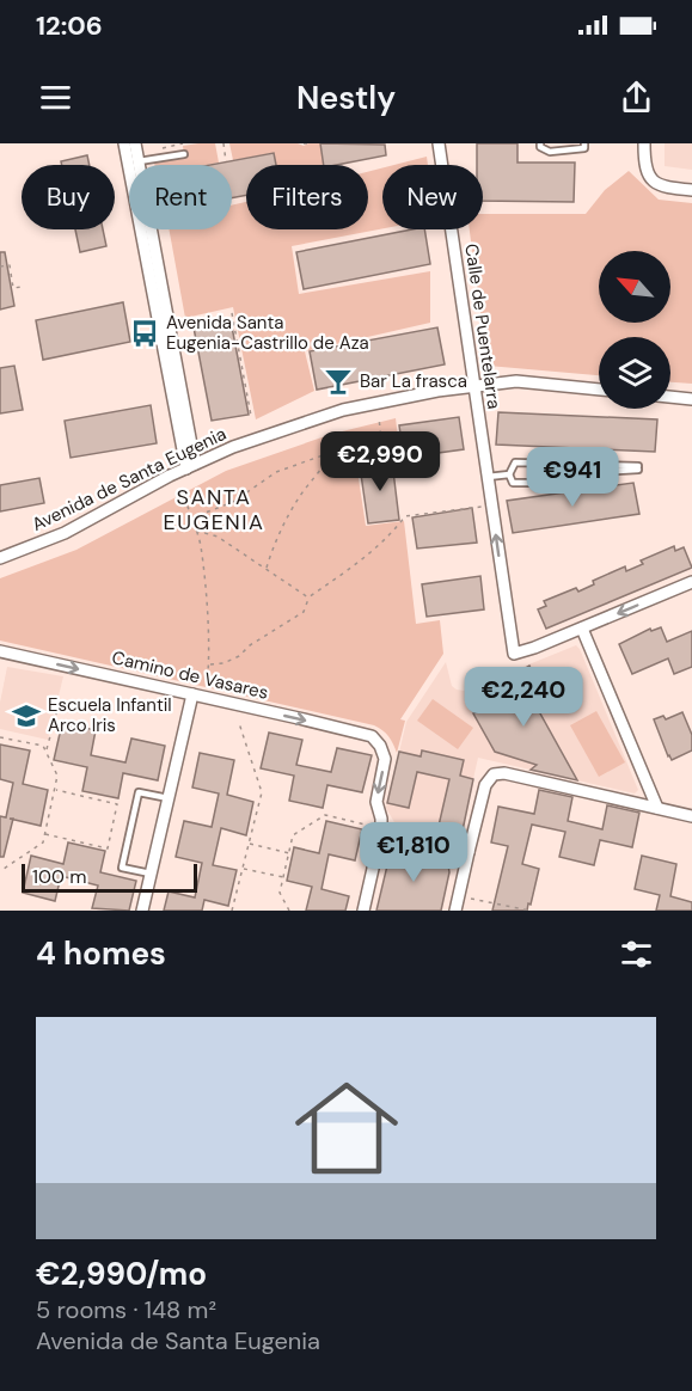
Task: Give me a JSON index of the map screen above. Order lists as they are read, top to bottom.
{
  "streets": {
    "street": ["Calle de Puentelarra", "Avenida de Santa Eugenia", "Camino de Vasares"]
  },
  "crossings": [
    ["Calle de Puentelarra", "Avenida de Santa Eugenia"]
  ],
  "one_way": ["Camino de Vasares"],
  "districts": ["SANTA EUGENIA"],
  "places": {
    "bus stop": ["Avenida Santa Eugenia-Castrillo de Aza"],
    "bar": ["Bar La frasca"],
    "school or university": ["Escuela Infantil Arco Iris"]
  },
  "scale_bar": "100 m",
  "north": "top left",
  "page": {
    "status": "12:06",
    "header": "Nestly",
    "chip": [
      "Buy",
      "Rent",
      "Filters",
      "New"
    ],
    "price": [
      "€2,990",
      "€941",
      "€2,240",
      "€1,810"
    ],
    "scale": "100 m",
    "heading": "4 homes",
    "list": [
      {
        "name": "€2,990/mo",
        "note": "5 rooms · 148 m² · Avenida de Santa Eugenia"
      }
    ]
  }
}
